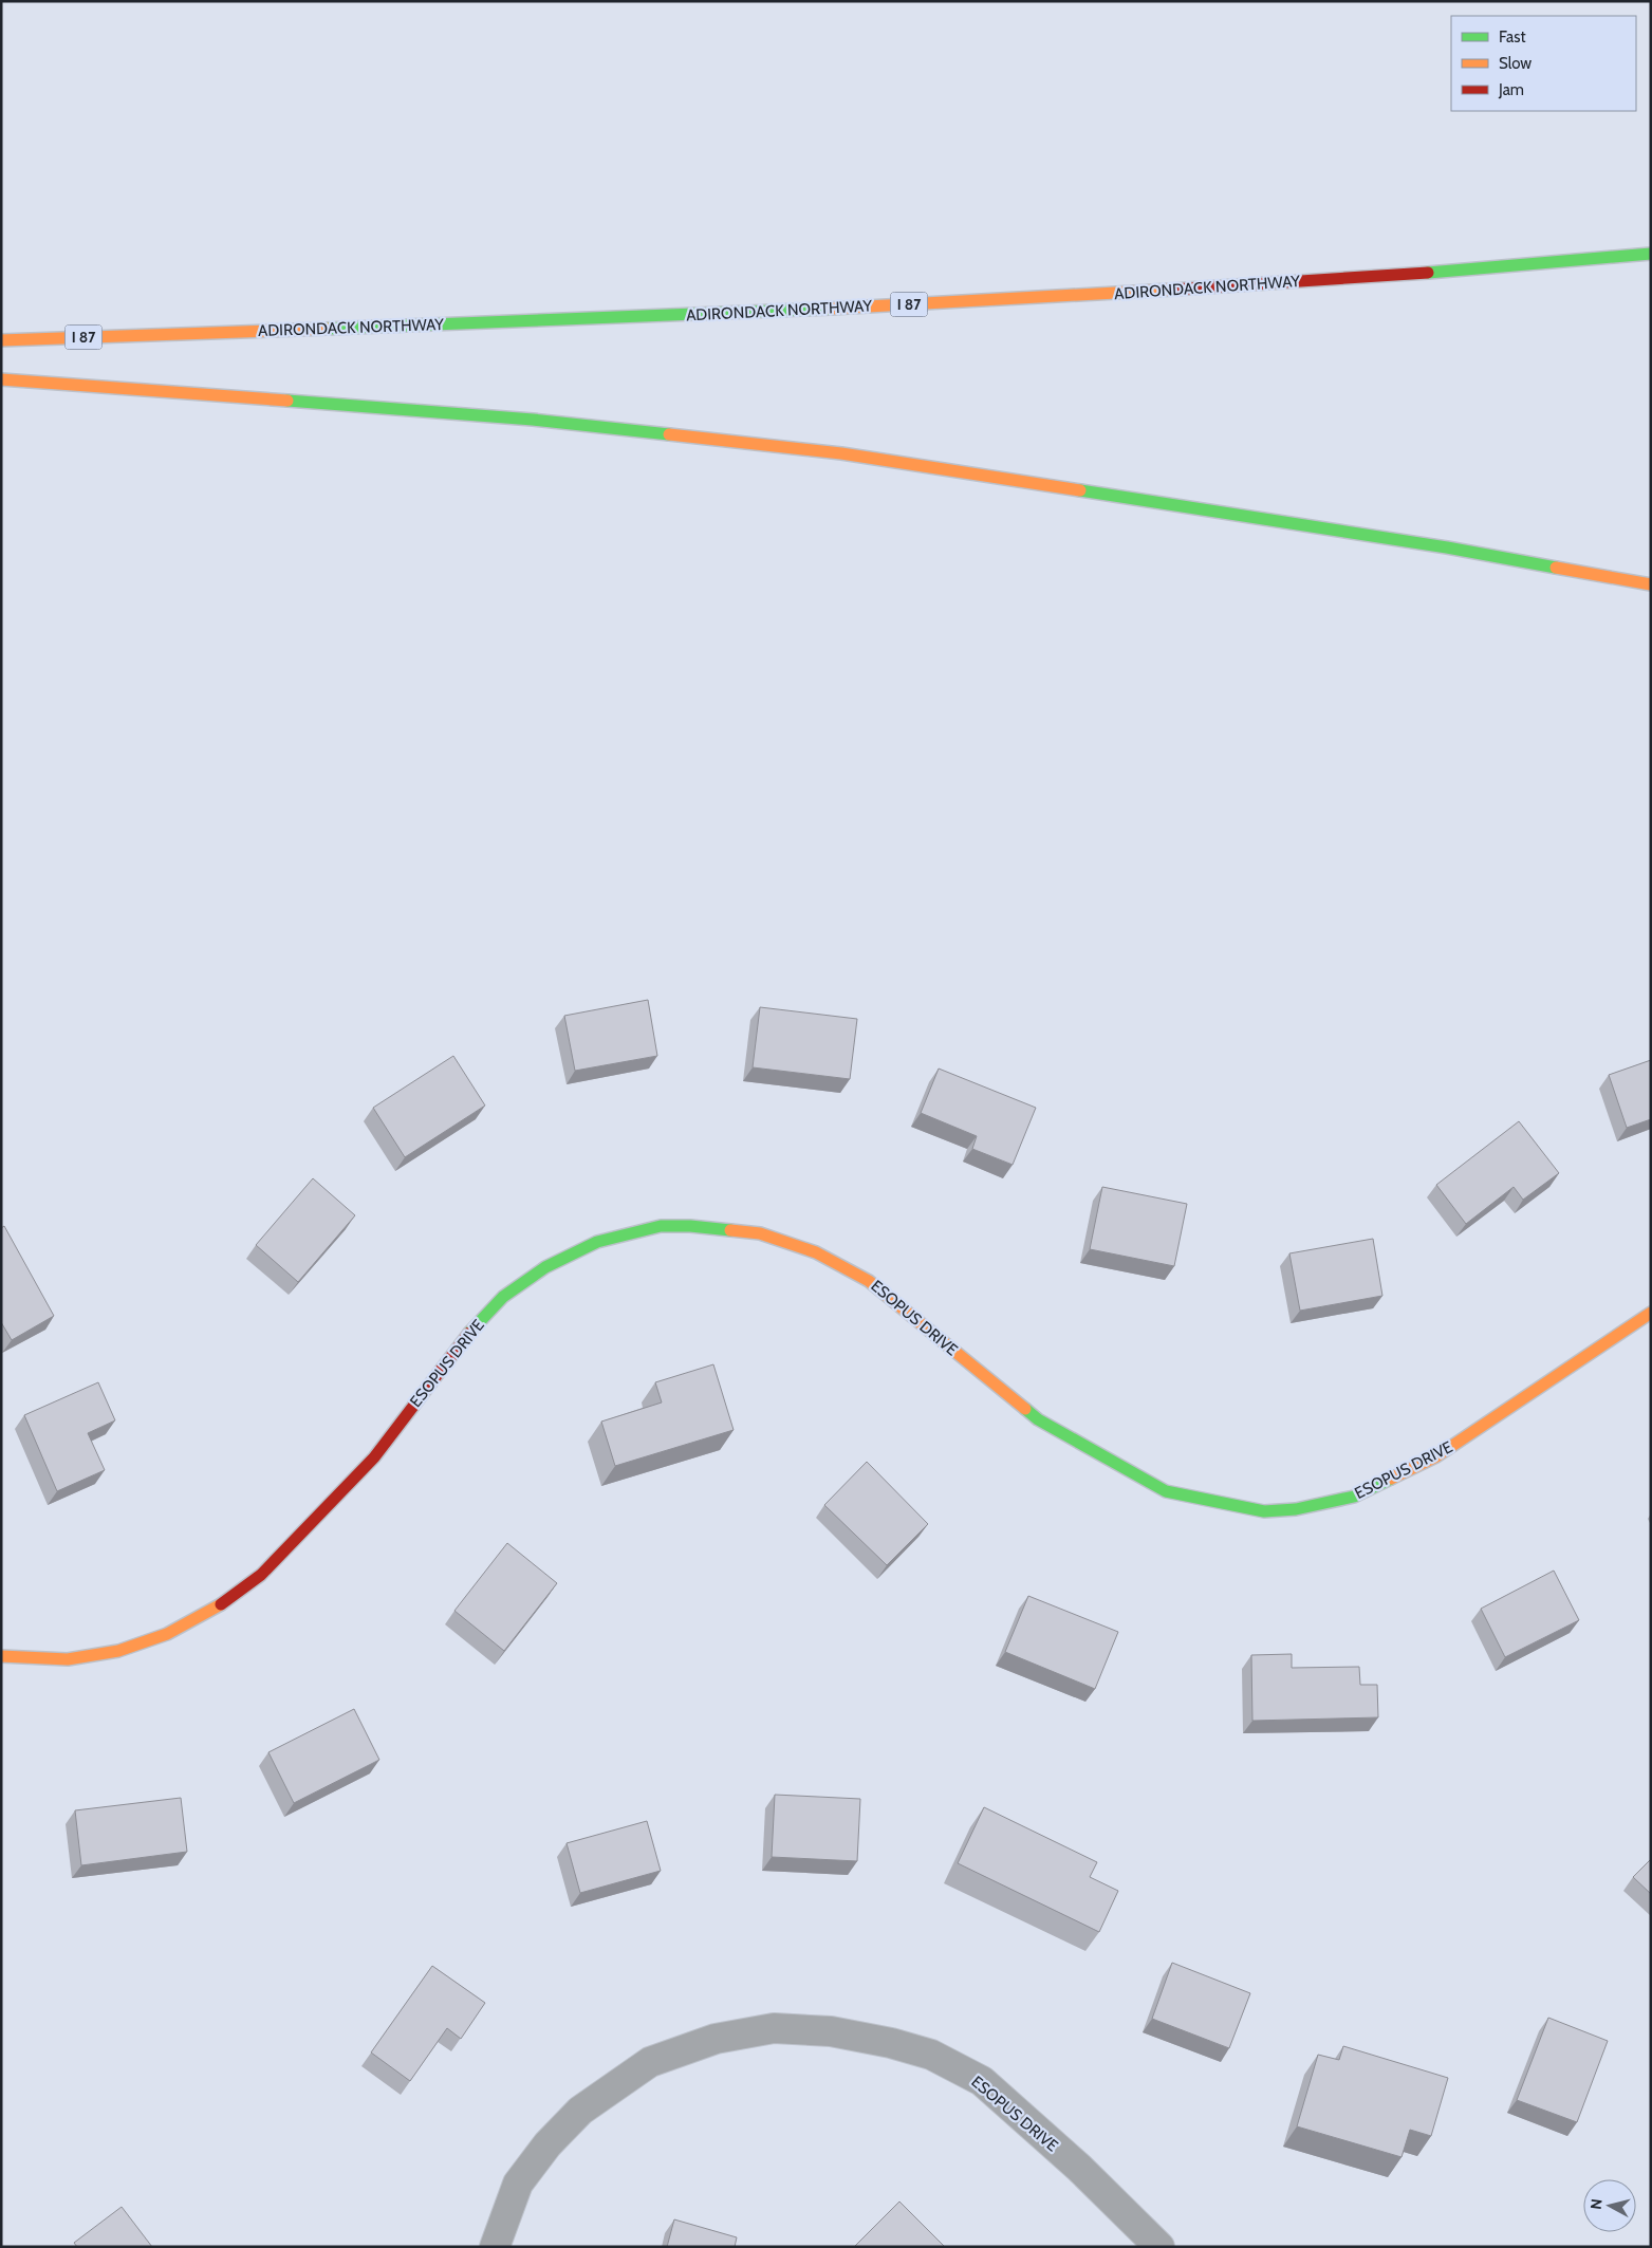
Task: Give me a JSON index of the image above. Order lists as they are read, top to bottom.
{
  "streets": {
    "main road": ["ADIRONDACK NORTHWAY", "I 87", "ESOPUS DRIVE"]
  },
  "legend": ["Fast", "Slow", "Jam"],
  "north": "left"
}
